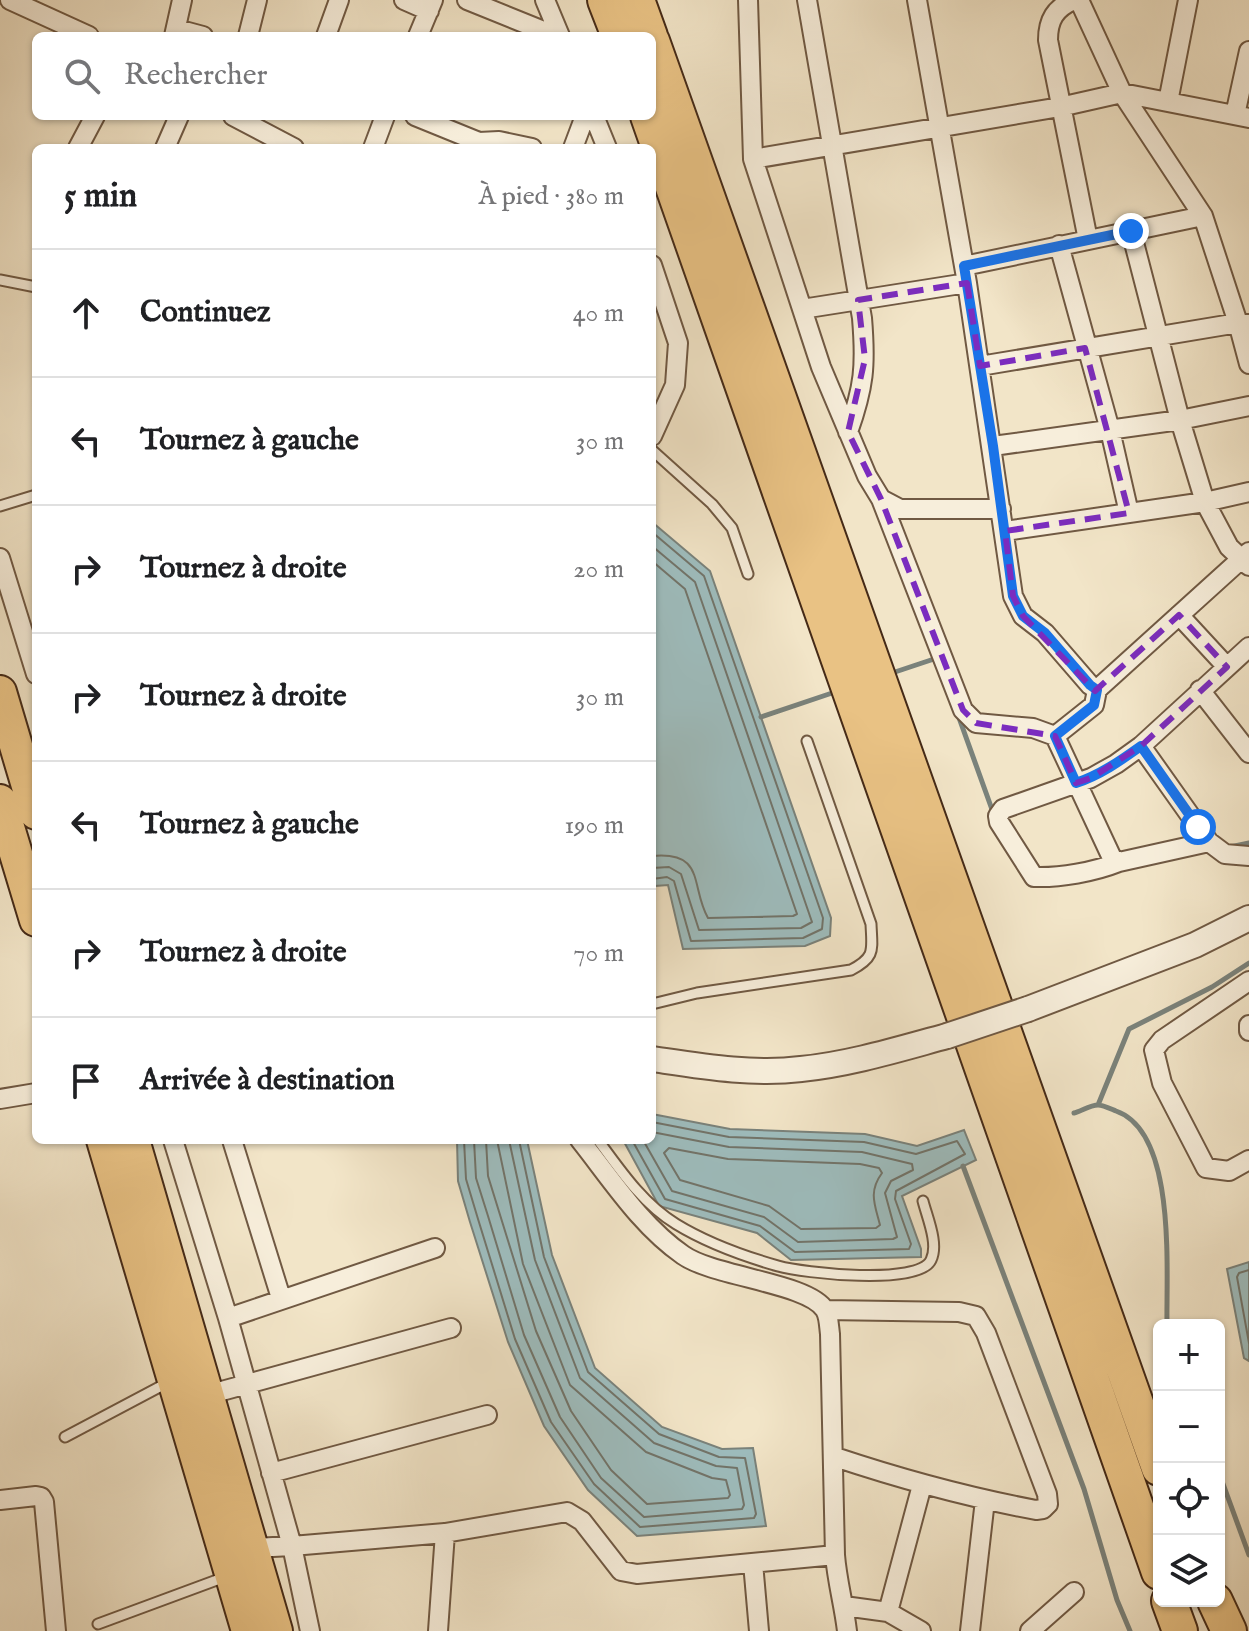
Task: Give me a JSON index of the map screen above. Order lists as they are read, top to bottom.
{
  "page": {
    "search": "Rechercher",
    "heading": ["5 min", "À pied · 380 m"],
    "list": [
      ["Continuez", "40 m"],
      ["Tournez à gauche", "30 m"],
      ["Tournez à droite", "20 m"],
      ["Tournez à droite", "30 m"],
      ["Tournez à gauche", "190 m"],
      ["Tournez à droite", "70 m"],
      "Arrivée à destination"
    ],
    "map_buttons": ["+", "−"]
  }
}
